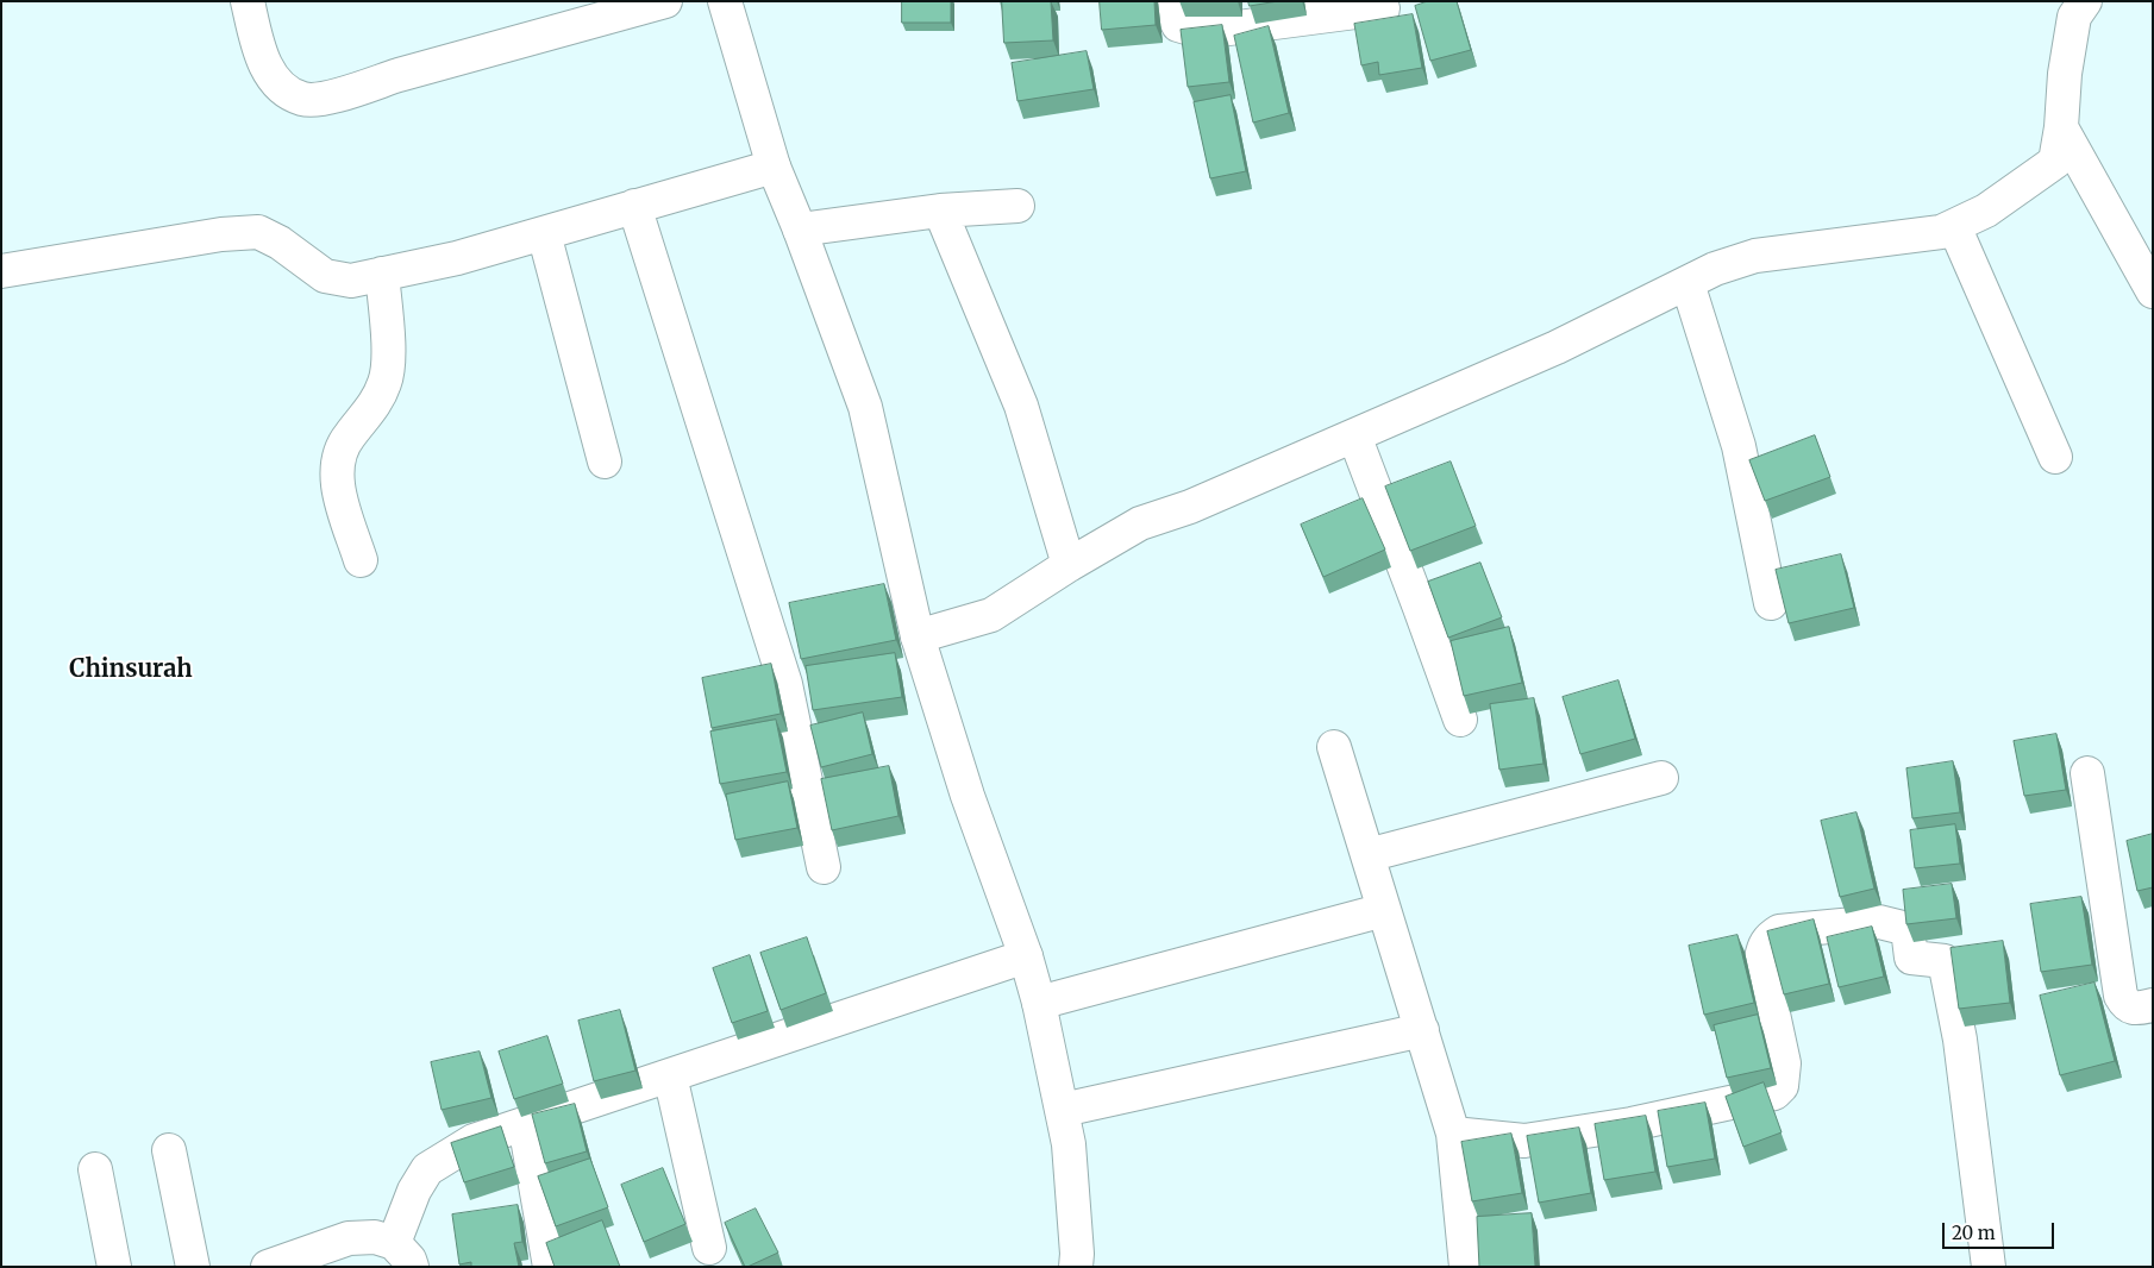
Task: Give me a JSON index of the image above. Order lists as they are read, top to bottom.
{
  "districts": ["Chinsurah"],
  "scale_bar": "20 m"
}
